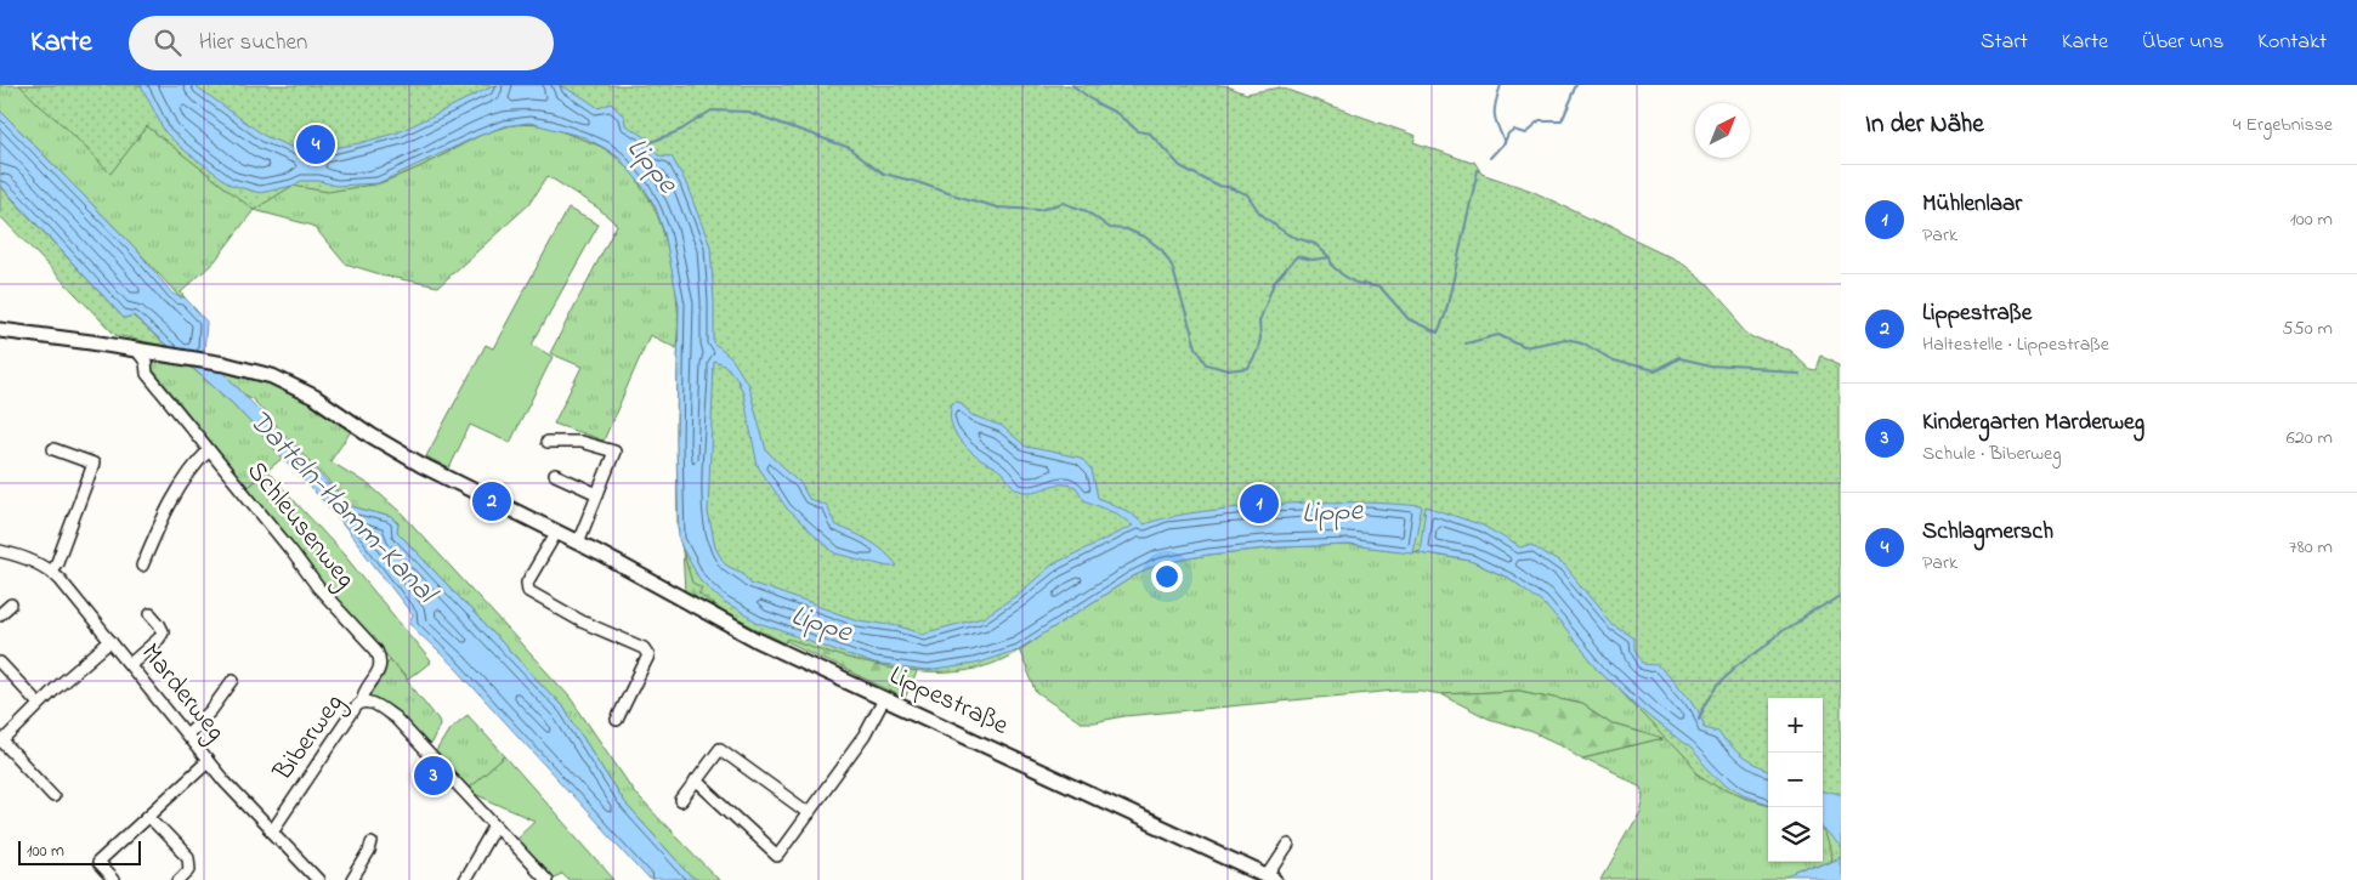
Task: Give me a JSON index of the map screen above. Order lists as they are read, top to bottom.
{
  "streets": {
    "main road": ["Lippestraße"],
    "street": ["Schleusenweg", "Marderweg", "Biberweg"]
  },
  "crossings": [
    ["Schleusenweg", "Lippestraße"],
    ["Schleusenweg", "Biberweg"],
    ["Marderweg", "Biberweg"]
  ],
  "water": ["Lippe", "Datteln-Hamm-Kanal"],
  "scale_bar": "100 m",
  "north": "top right",
  "page": {
    "header": "Karte",
    "search": "Hier suchen",
    "nav": [
      "Start",
      "Karte",
      "Über uns",
      "Kontakt"
    ],
    "heading": ["In der Nähe", "4 Ergebnisse"],
    "pins": [
      "4",
      "2",
      "1",
      "3"
    ],
    "list": [
      {
        "mark": "1",
        "name": "Mühlenlaar",
        "note": "Park",
        "value": "100 m"
      },
      {
        "mark": "2",
        "name": "Lippestraße",
        "note": "Haltestelle · Lippestraße",
        "value": "550 m"
      },
      {
        "mark": "3",
        "name": "Kindergarten Marderweg",
        "note": "Schule · Biberweg",
        "value": "620 m"
      },
      {
        "mark": "4",
        "name": "Schlagmersch",
        "note": "Park",
        "value": "780 m"
      }
    ],
    "map_buttons": ["+", "−"],
    "scale": "100 m"
  }
}
